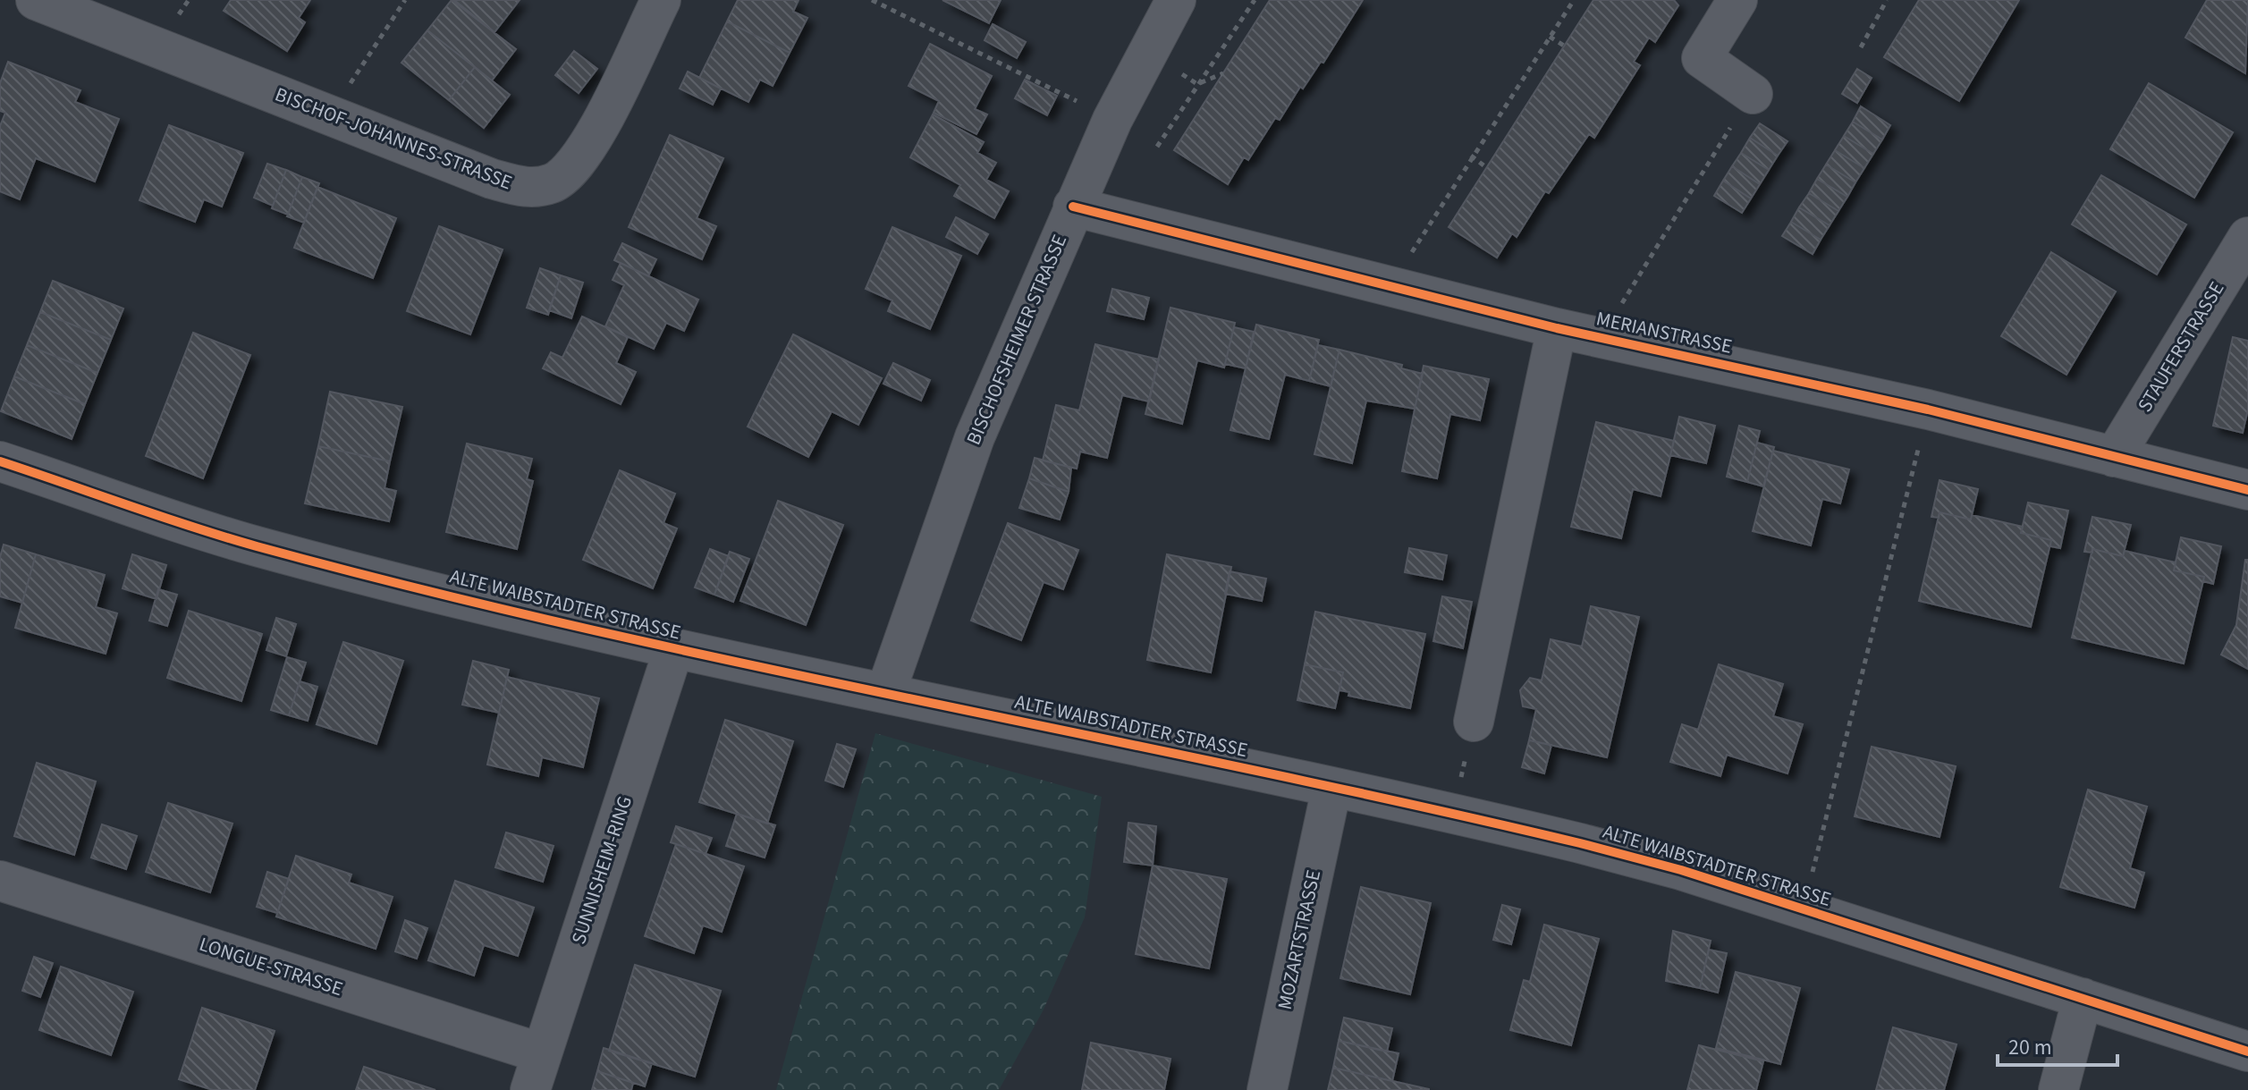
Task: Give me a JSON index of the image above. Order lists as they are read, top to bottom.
{
  "streets": {
    "street": [
      "BISCHOF-JOHANNES-STRASSE",
      "MERIANSTRASSE",
      "BISCHOFSHEIMER STRASSE",
      "STAUFERSTRASSE",
      "ALTE WAIBSTADTER STRASSE",
      "SUNNISHEIM-RING",
      "MOZARTSTRASSE",
      "LONGUE-STRASSE"
    ]
  },
  "crossings": [
    ["MERIANSTRASSE", "BISCHOFSHEIMER STRASSE"],
    ["MERIANSTRASSE", "STAUFERSTRASSE"],
    ["BISCHOFSHEIMER STRASSE", "ALTE WAIBSTADTER STRASSE"],
    ["ALTE WAIBSTADTER STRASSE", "SUNNISHEIM-RING"],
    ["ALTE WAIBSTADTER STRASSE", "MOZARTSTRASSE"],
    ["SUNNISHEIM-RING", "LONGUE-STRASSE"]
  ],
  "scale_bar": "20 m"
}
